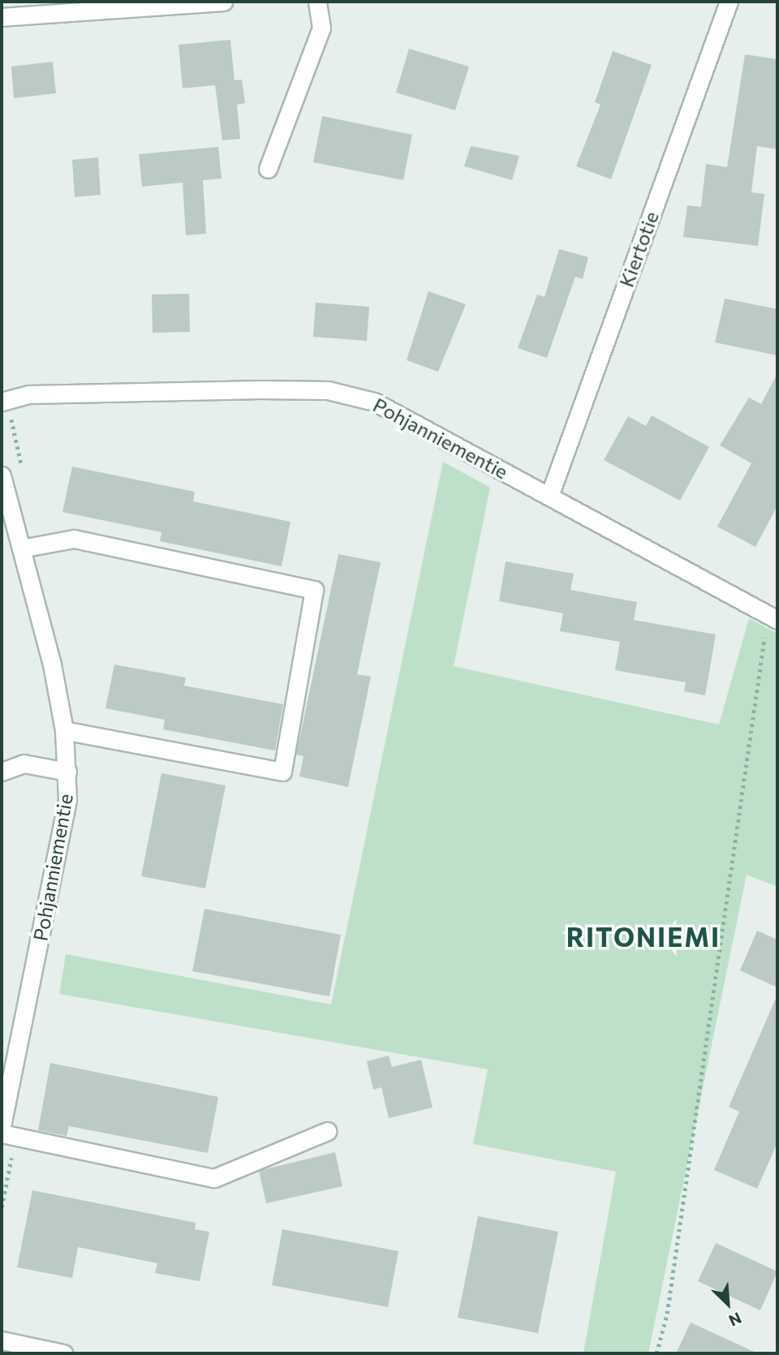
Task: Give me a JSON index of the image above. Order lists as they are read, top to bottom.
{
  "streets": {
    "street": ["Kiertotie", "Pohjanniementie"]
  },
  "crossings": [
    ["Kiertotie", "Pohjanniementie"]
  ],
  "districts": ["RITONIEMI"],
  "north": "bottom right"
}
